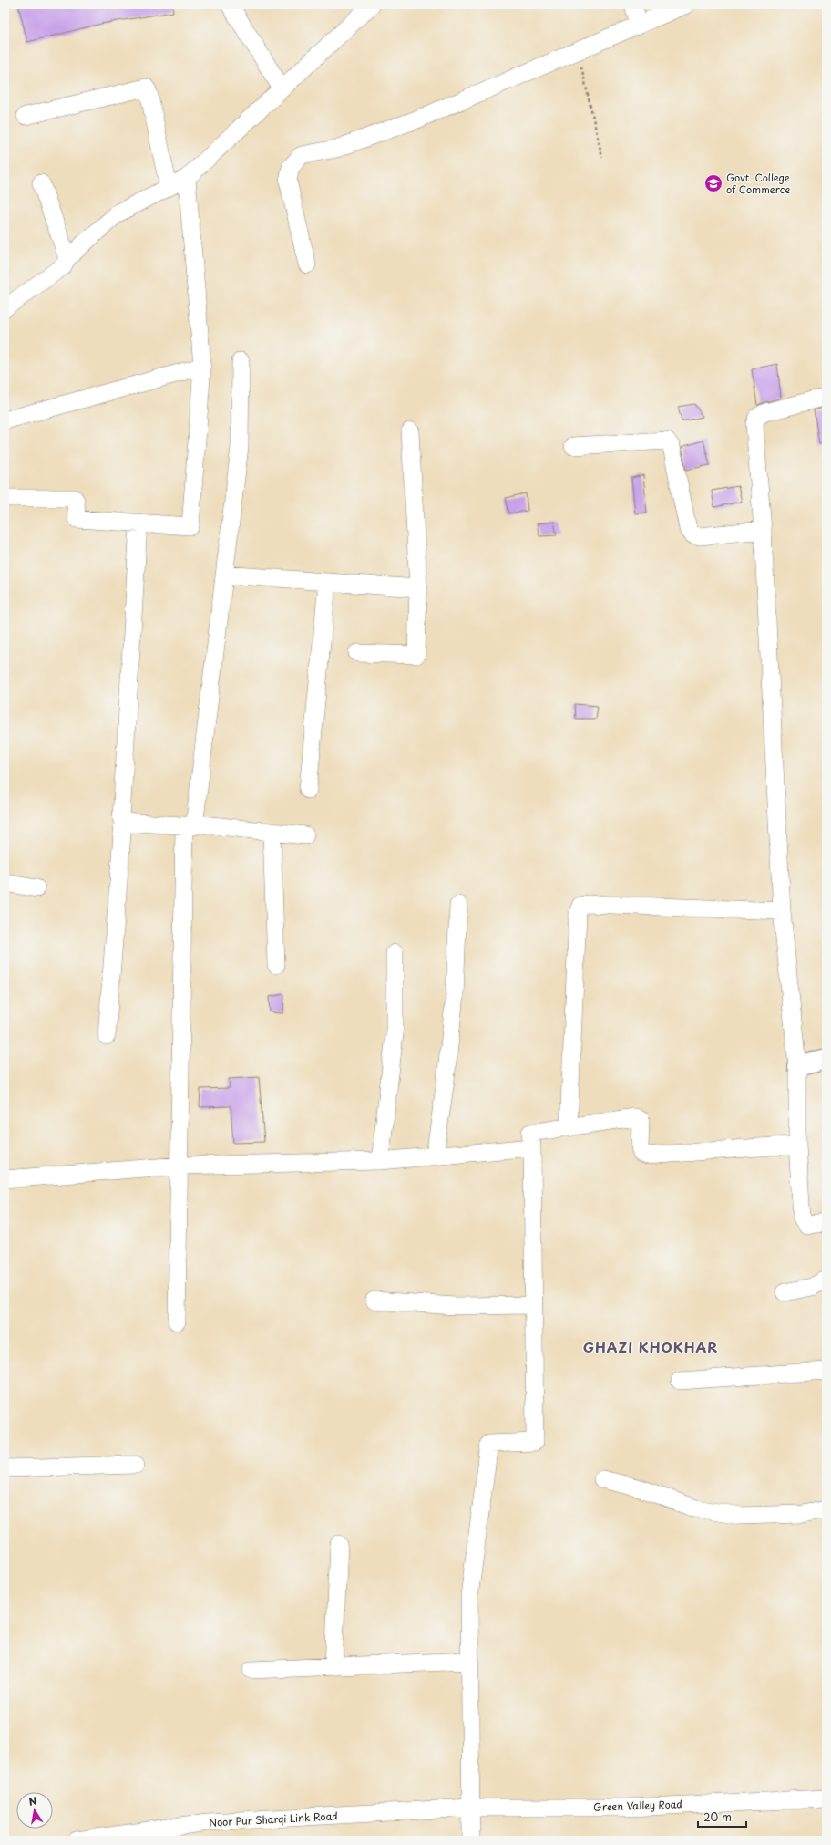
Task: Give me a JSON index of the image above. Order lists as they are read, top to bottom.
{
  "streets": {
    "street": ["Green Valley Road", "Noor Pur Sharqi Link Road"]
  },
  "crossings": [
    ["Green Valley Road", "Noor Pur Sharqi Link Road"]
  ],
  "districts": ["GHAZI KHOKHAR"],
  "places": {
    "school or university": ["Govt. College of Commerce"]
  },
  "scale_bar": "20 m",
  "north": "top"
}
